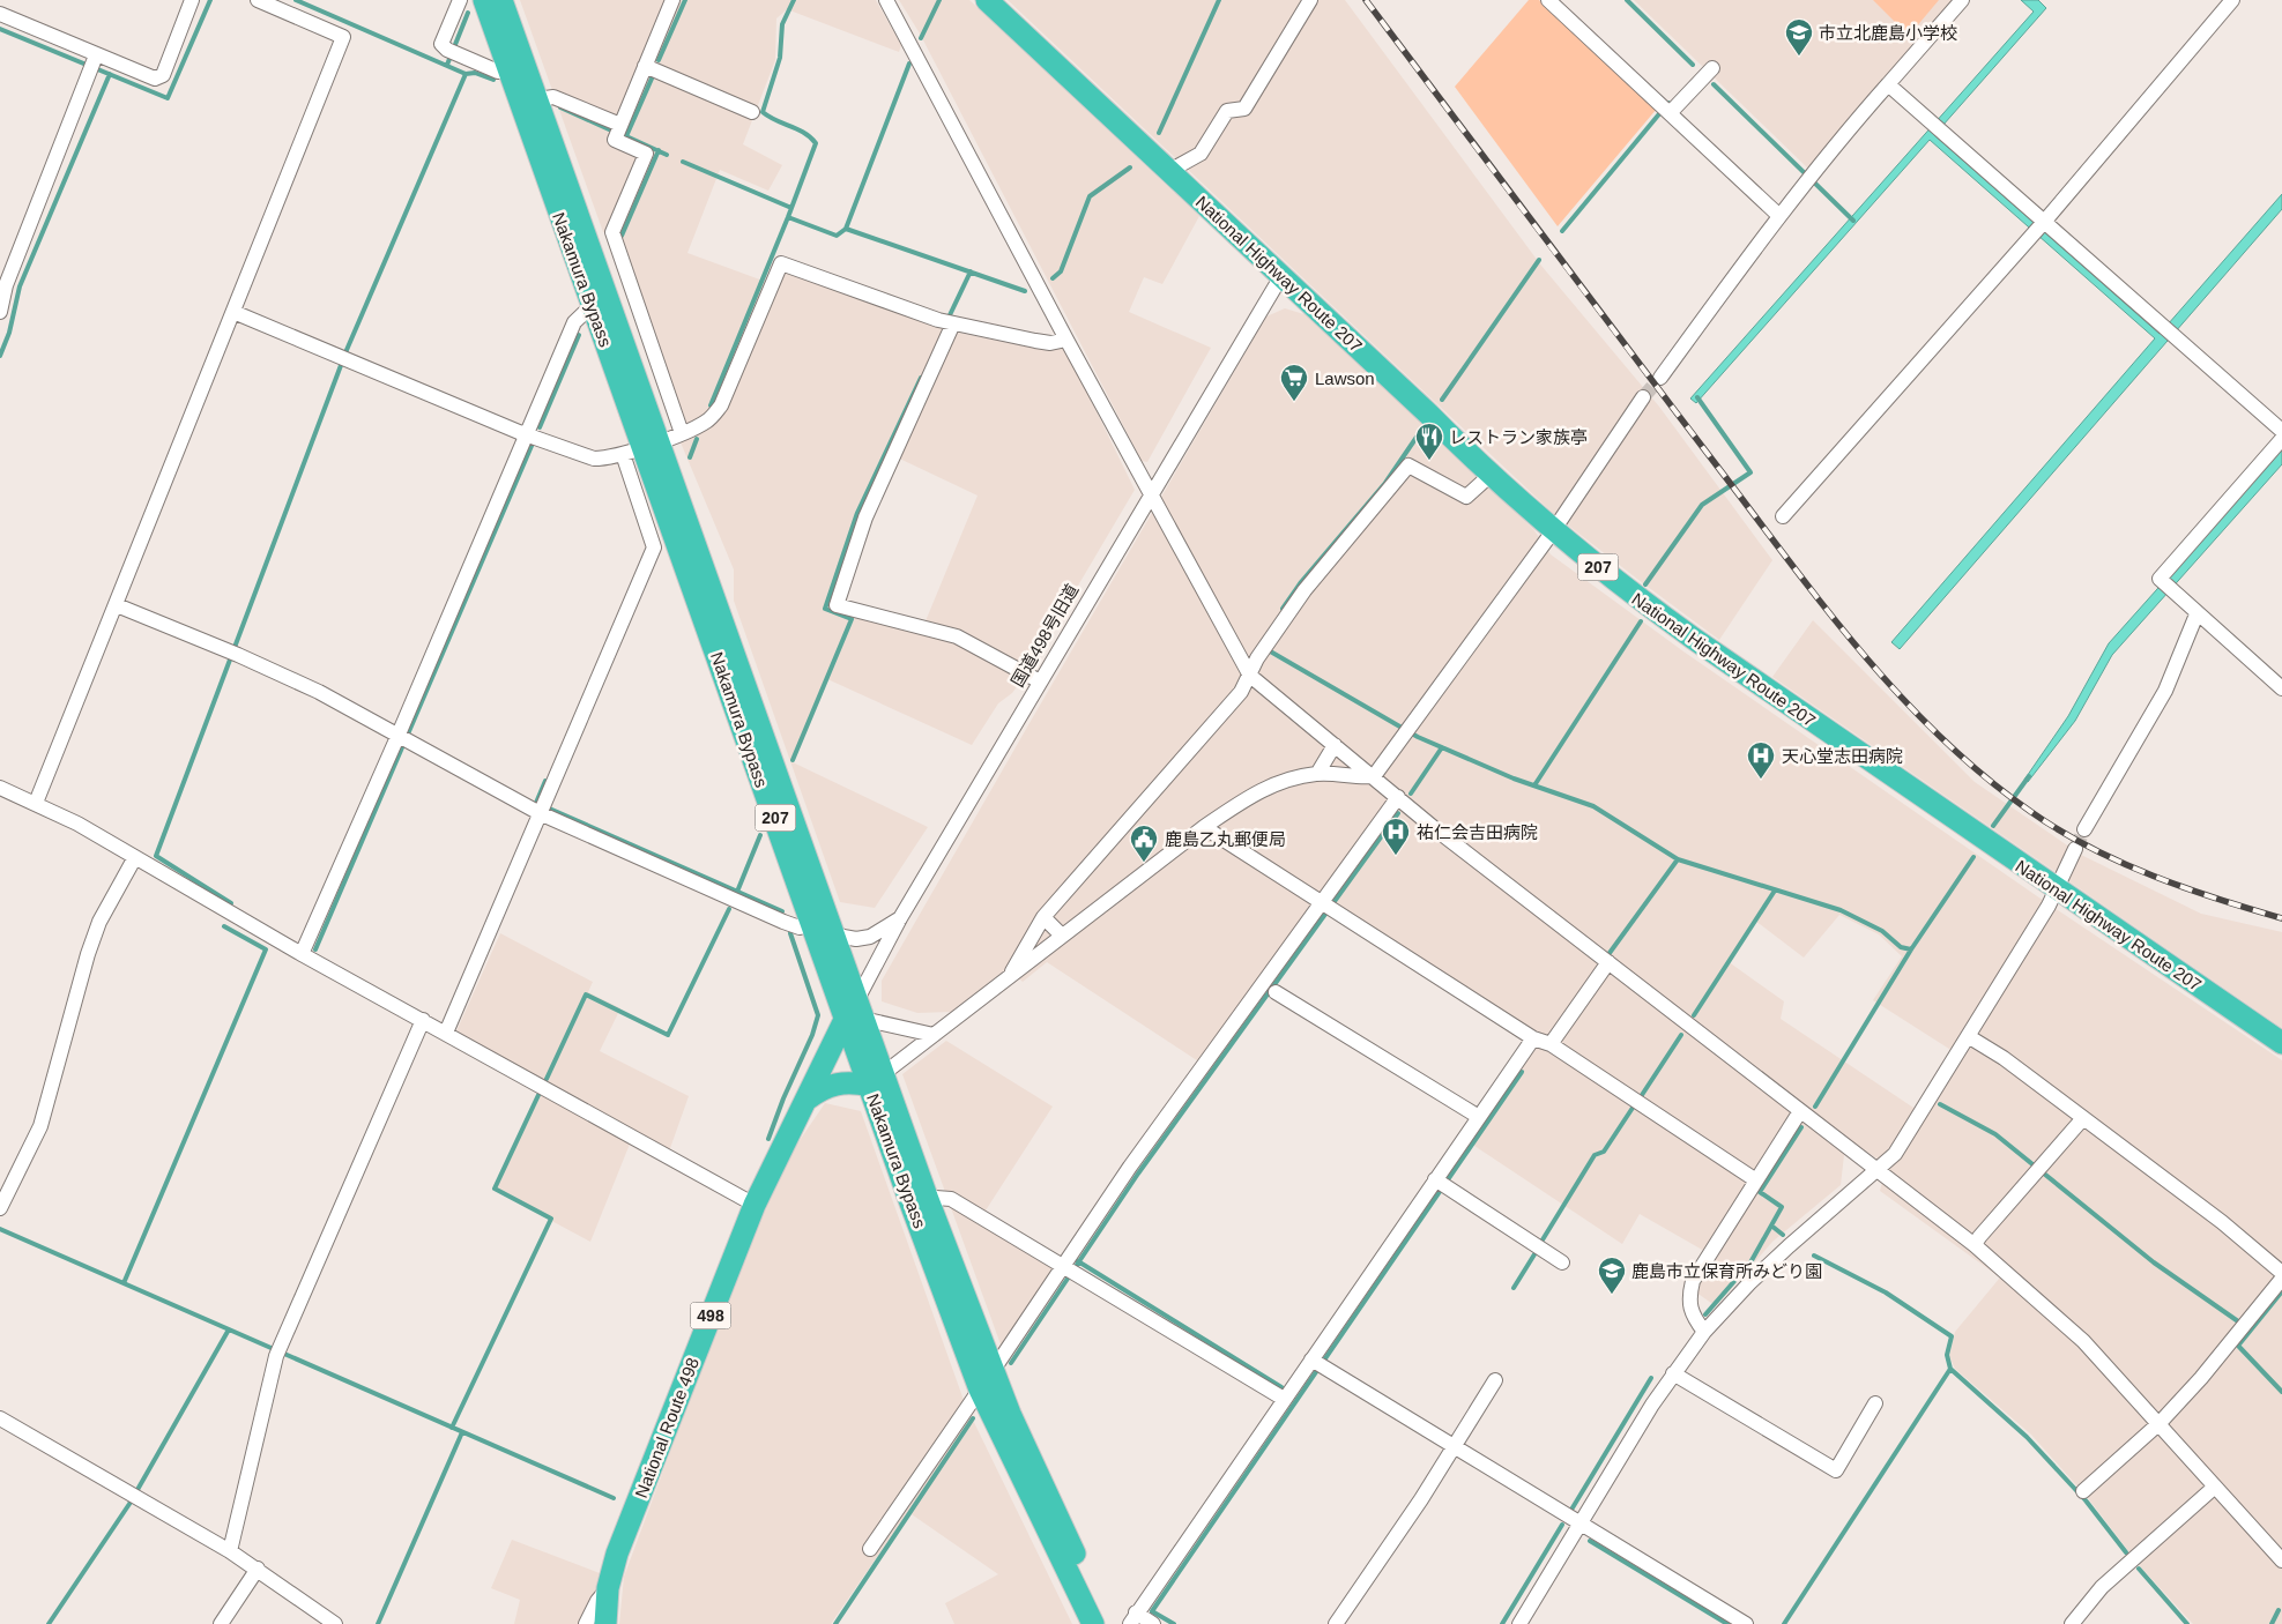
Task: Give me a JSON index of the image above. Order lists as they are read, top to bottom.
{
  "streets": {
    "highway": [
      "National Highway Route 207",
      "Nakamura Bypass",
      "207",
      "498",
      "National Route 498"
    ],
    "street": ["国道498号旧道"]
  },
  "crossings": [
    ["National Highway Route 207", "国道498号旧道"],
    ["Nakamura Bypass", "国道498号旧道"],
    ["Nakamura Bypass", "National Route 498"],
    ["国道498号旧道", "National Route 498"]
  ],
  "places": {
    "school or university": ["市立北鹿島小学校", "鹿島市立保育所みどり園"],
    "supermarket": ["Lawson"],
    "restaurant": ["レストラン家族亭"],
    "hospital": ["天心堂志田病院", "祐仁会吉田病院"],
    "public building": ["鹿島乙丸郵便局"]
  }
}
